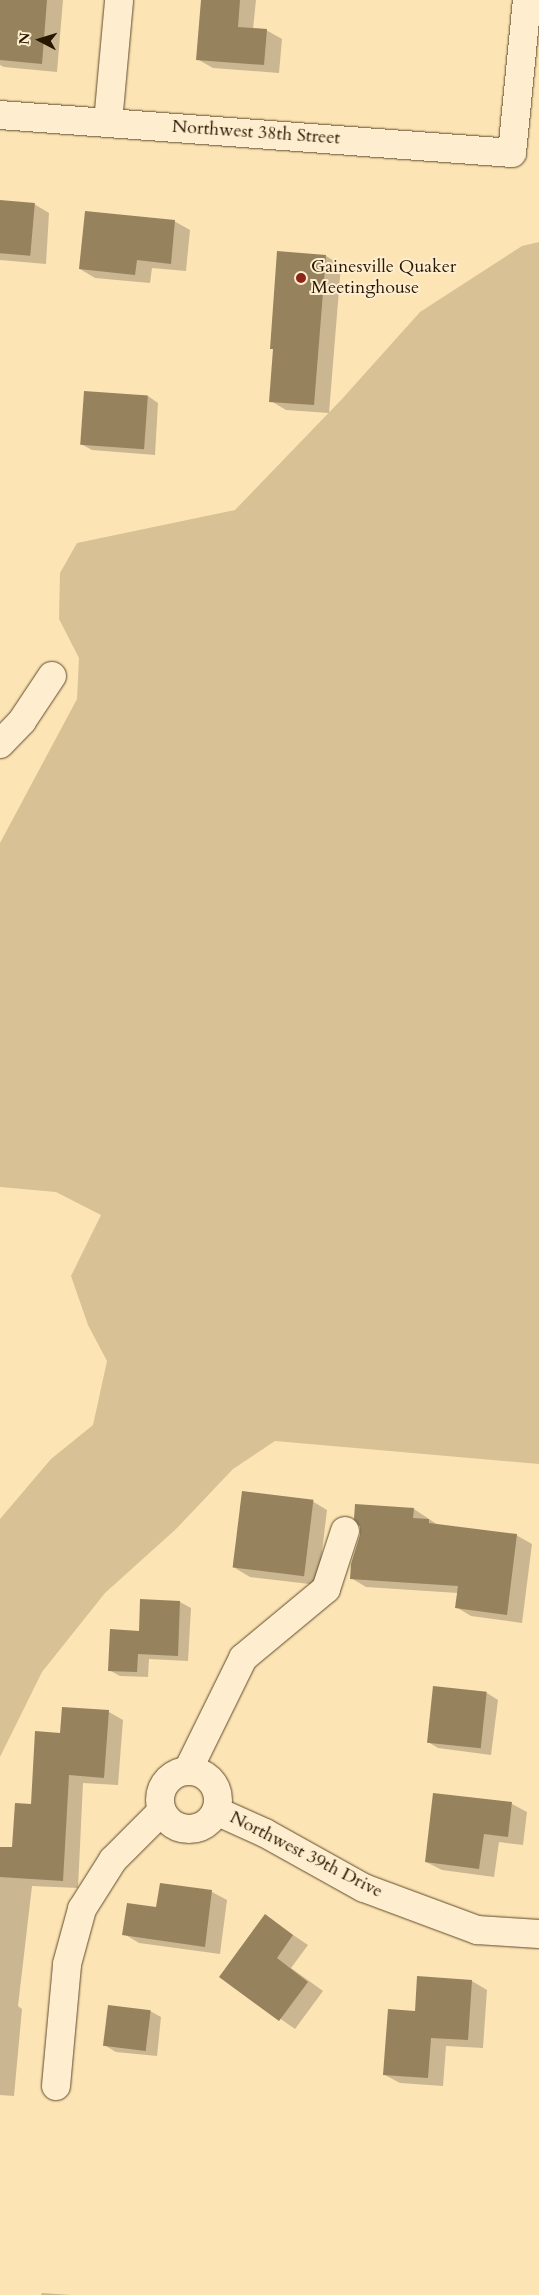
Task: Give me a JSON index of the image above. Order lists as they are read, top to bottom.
{
  "streets": {
    "street": ["Northwest 38th Street", "Northwest 39th Drive"]
  },
  "places": ["Gainesville Quaker Meetinghouse"],
  "north": "left"
}
